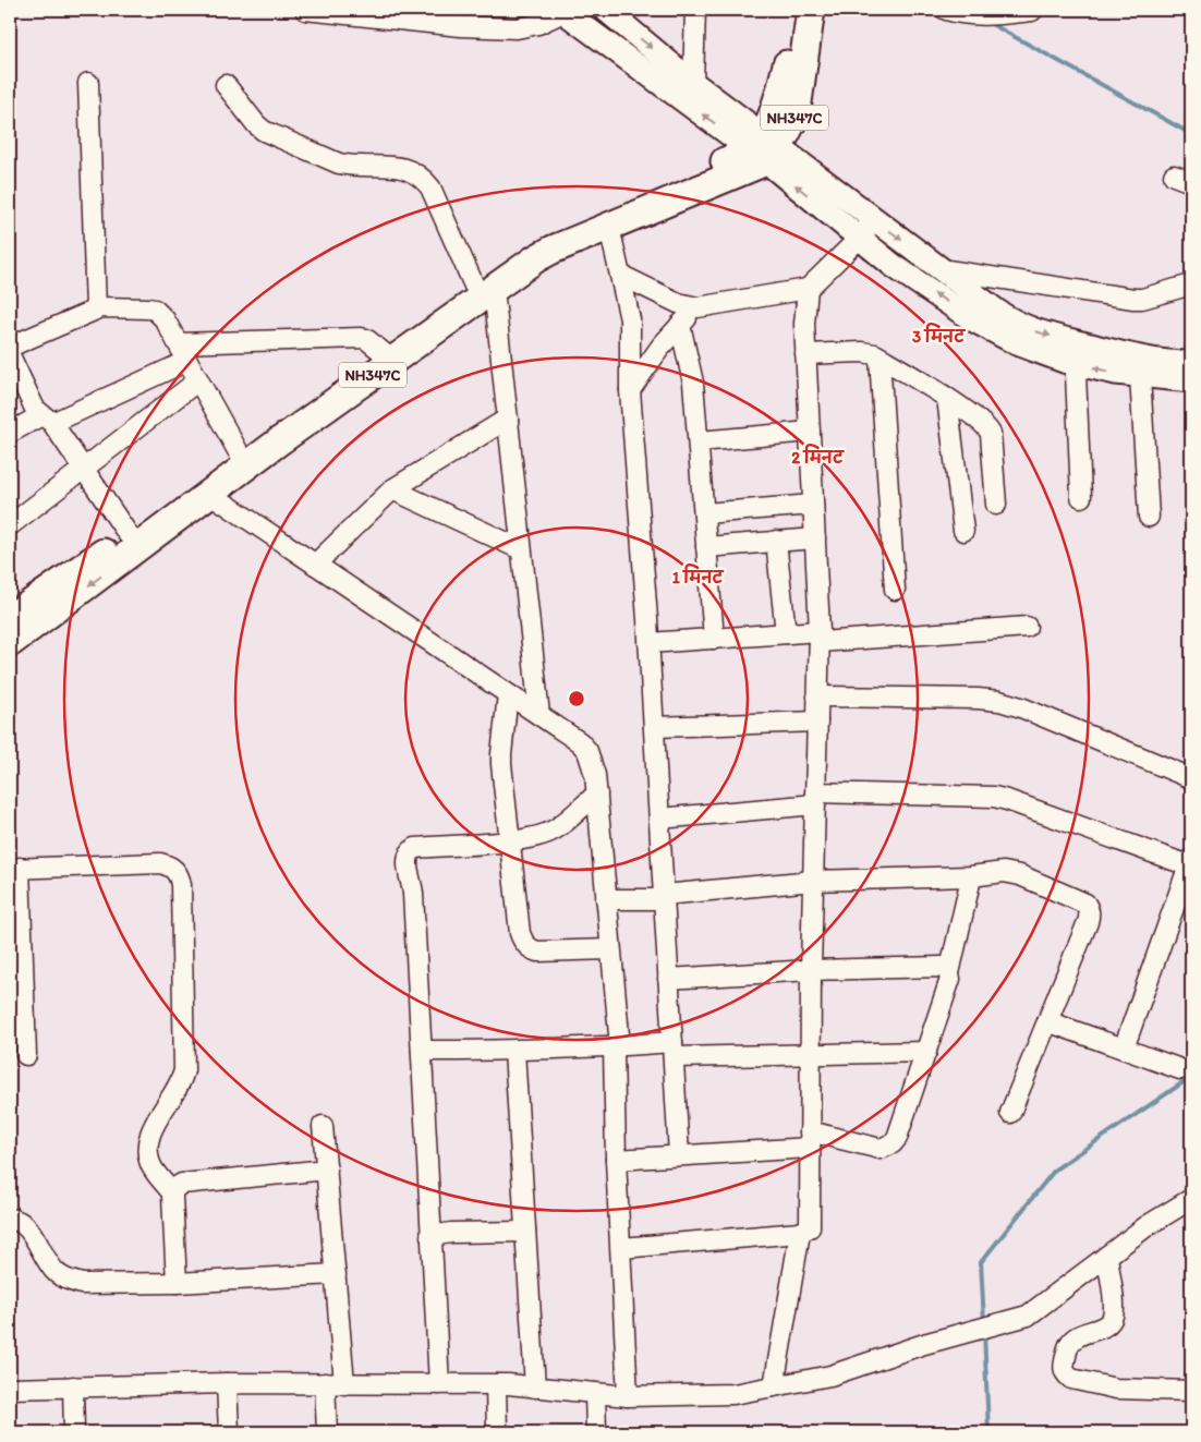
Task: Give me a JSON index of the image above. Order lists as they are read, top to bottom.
{
  "streets": {
    "highway": ["NH347C"]
  },
  "rings": ["3 मिनट", "2 मिनट", "1 मिनट"]
}
